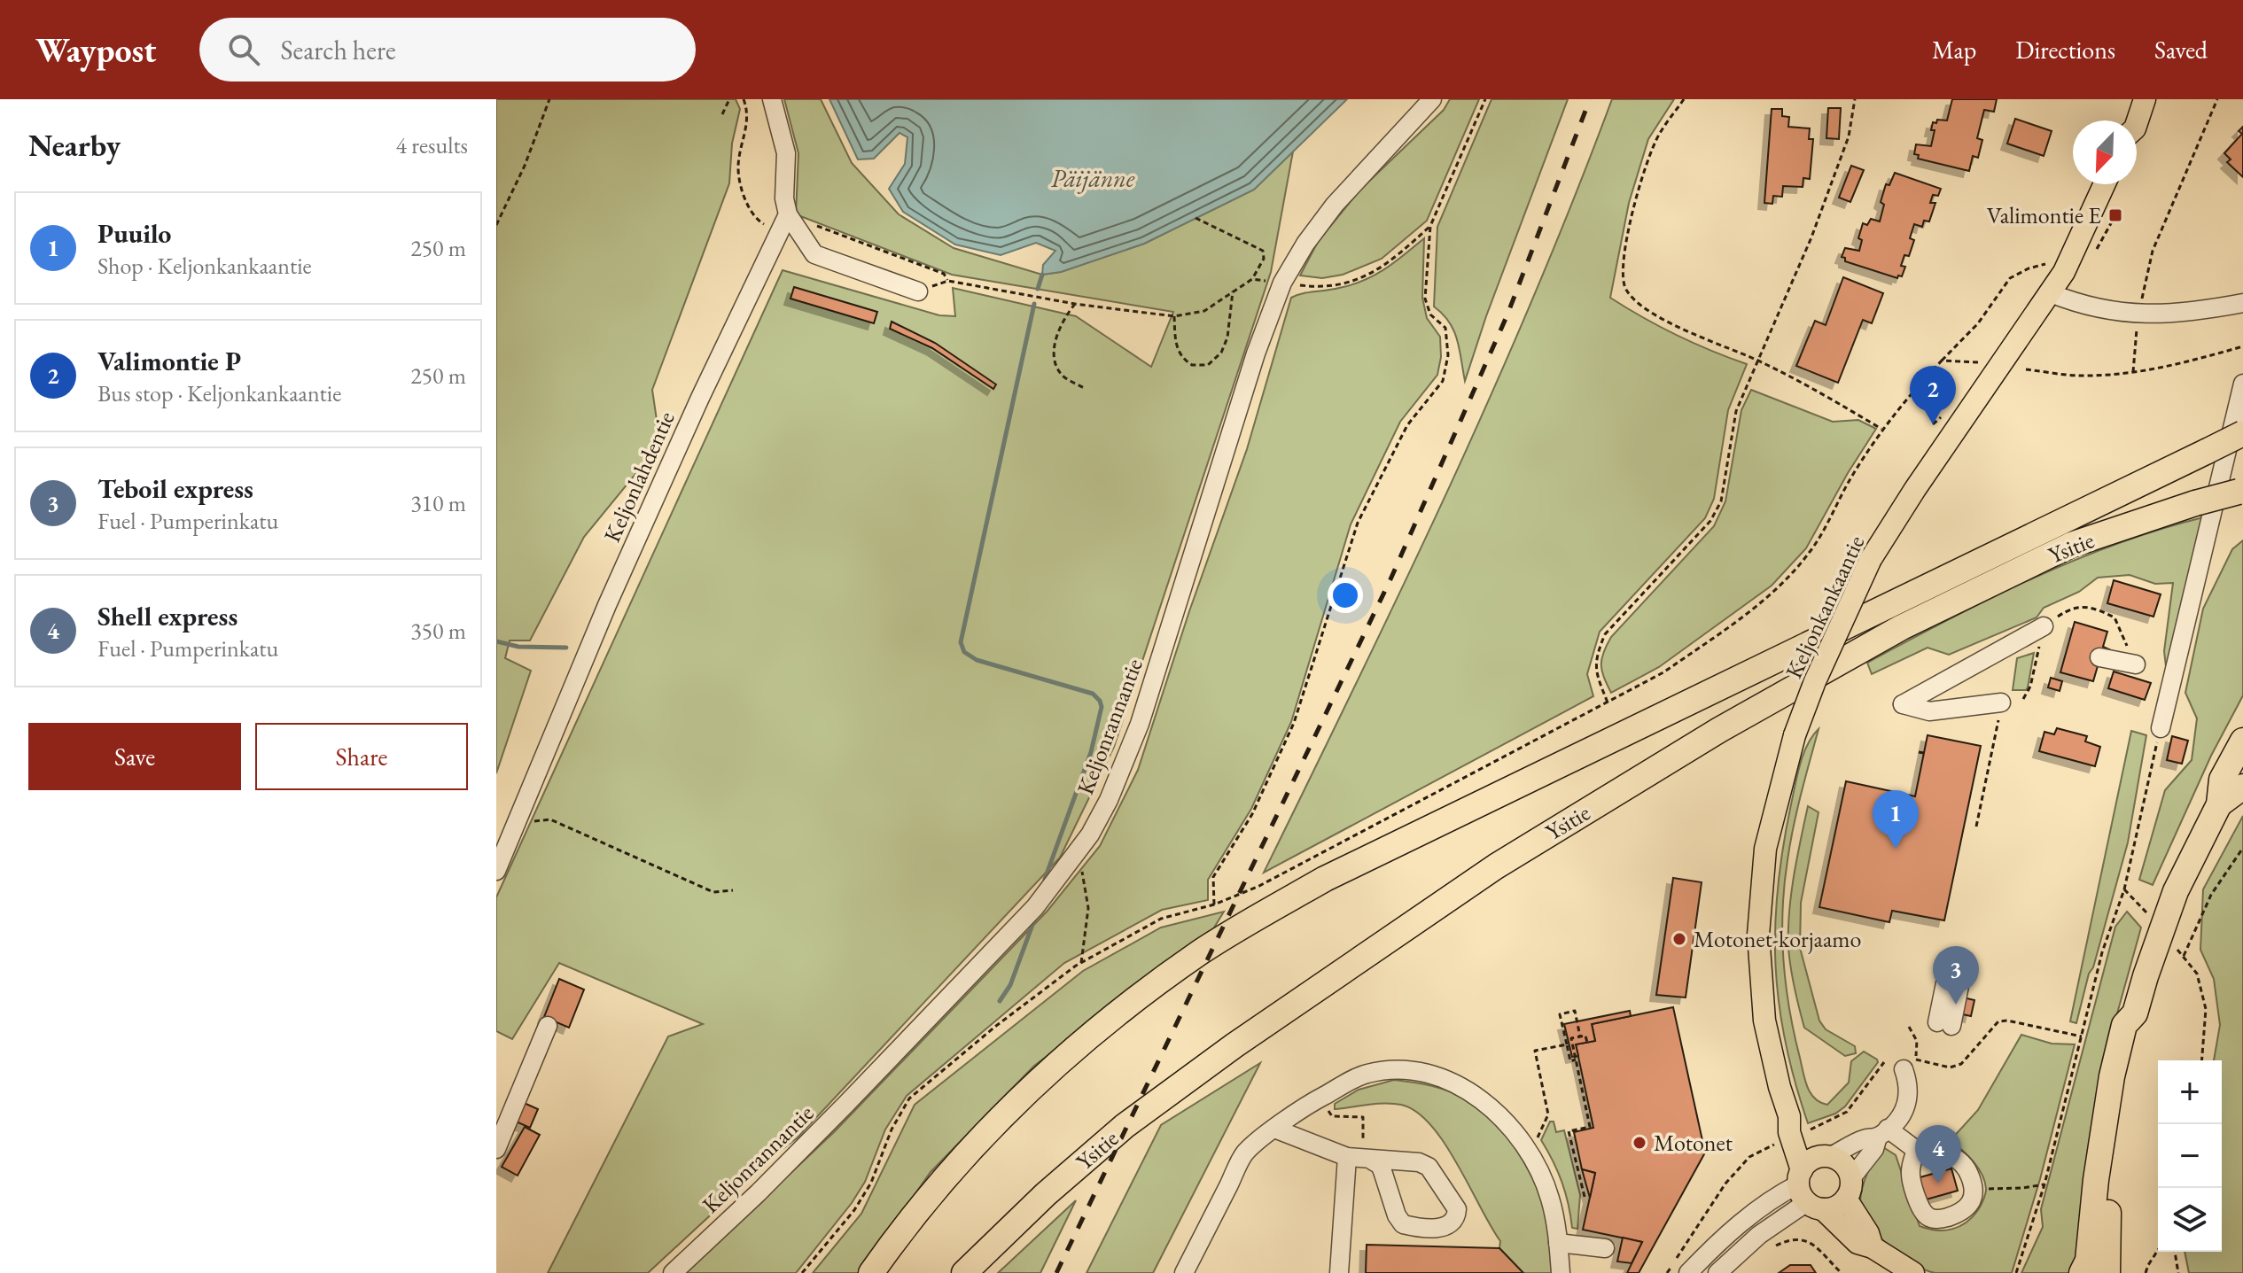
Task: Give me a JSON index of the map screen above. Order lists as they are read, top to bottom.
{
  "streets": {
    "highway": ["Ysitie"],
    "main road": ["Keljonkankaantie"],
    "street": ["Keljonlahdentie", "Keljonrannantie"]
  },
  "water": ["Päijänne"],
  "places": {
    "transit": ["Valimontie E"],
    "other": ["Motonet-korjaamo", "Motonet"]
  },
  "north": "bottom left",
  "page": {
    "header": "Waypost",
    "search": "Search here",
    "nav": ["Map", "Directions", "Saved"],
    "heading": ["Nearby", "4 results"],
    "list": [
      {
        "mark": "1",
        "name": "Puuilo",
        "note": "Shop · Keljonkankaantie",
        "value": "250 m"
      },
      {
        "mark": "2",
        "name": "Valimontie P",
        "note": "Bus stop · Keljonkankaantie",
        "value": "250 m"
      },
      {
        "mark": "3",
        "name": "Teboil express",
        "note": "Fuel · Pumperinkatu",
        "value": "310 m"
      },
      {
        "mark": "4",
        "name": "Shell express",
        "note": "Fuel · Pumperinkatu",
        "value": "350 m"
      }
    ],
    "pins": [
      "2",
      "1",
      "3",
      "4"
    ],
    "buttons": ["Save", "Share"],
    "map_buttons": ["+", "−"]
  }
}
